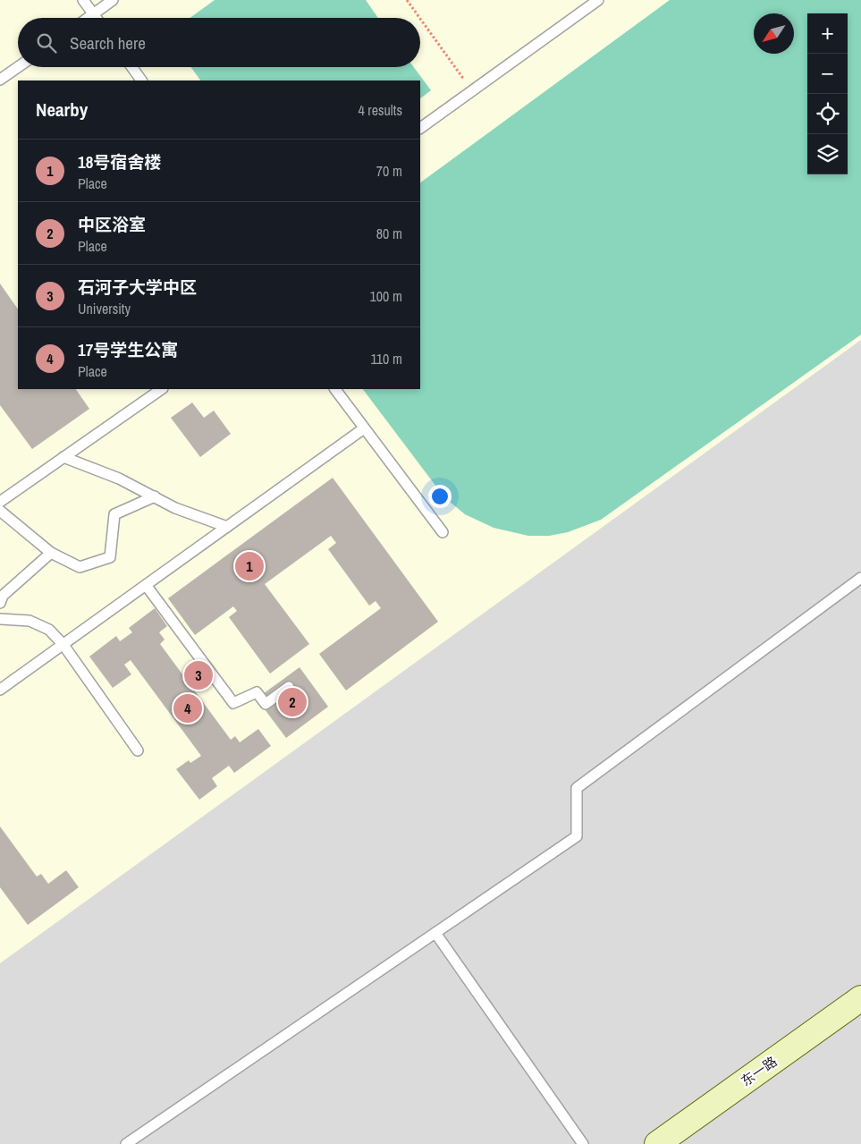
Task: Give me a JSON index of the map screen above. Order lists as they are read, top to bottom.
{
  "streets": {
    "main road": ["东一路"]
  },
  "north": "bottom left",
  "page": {
    "map_buttons": ["+", "−"],
    "search": "Search here",
    "heading": ["Nearby", "4 results"],
    "list": [
      {
        "mark": "1",
        "name": "18号宿舍楼",
        "note": "Place",
        "value": "70 m"
      },
      {
        "mark": "2",
        "name": "中区浴室",
        "note": "Place",
        "value": "80 m"
      },
      {
        "mark": "3",
        "name": "石河子大学中区",
        "note": "University",
        "value": "100 m"
      },
      {
        "mark": "4",
        "name": "17号学生公寓",
        "note": "Place",
        "value": "110 m"
      }
    ],
    "pins": [
      "1",
      "3",
      "2",
      "4"
    ]
  }
}
